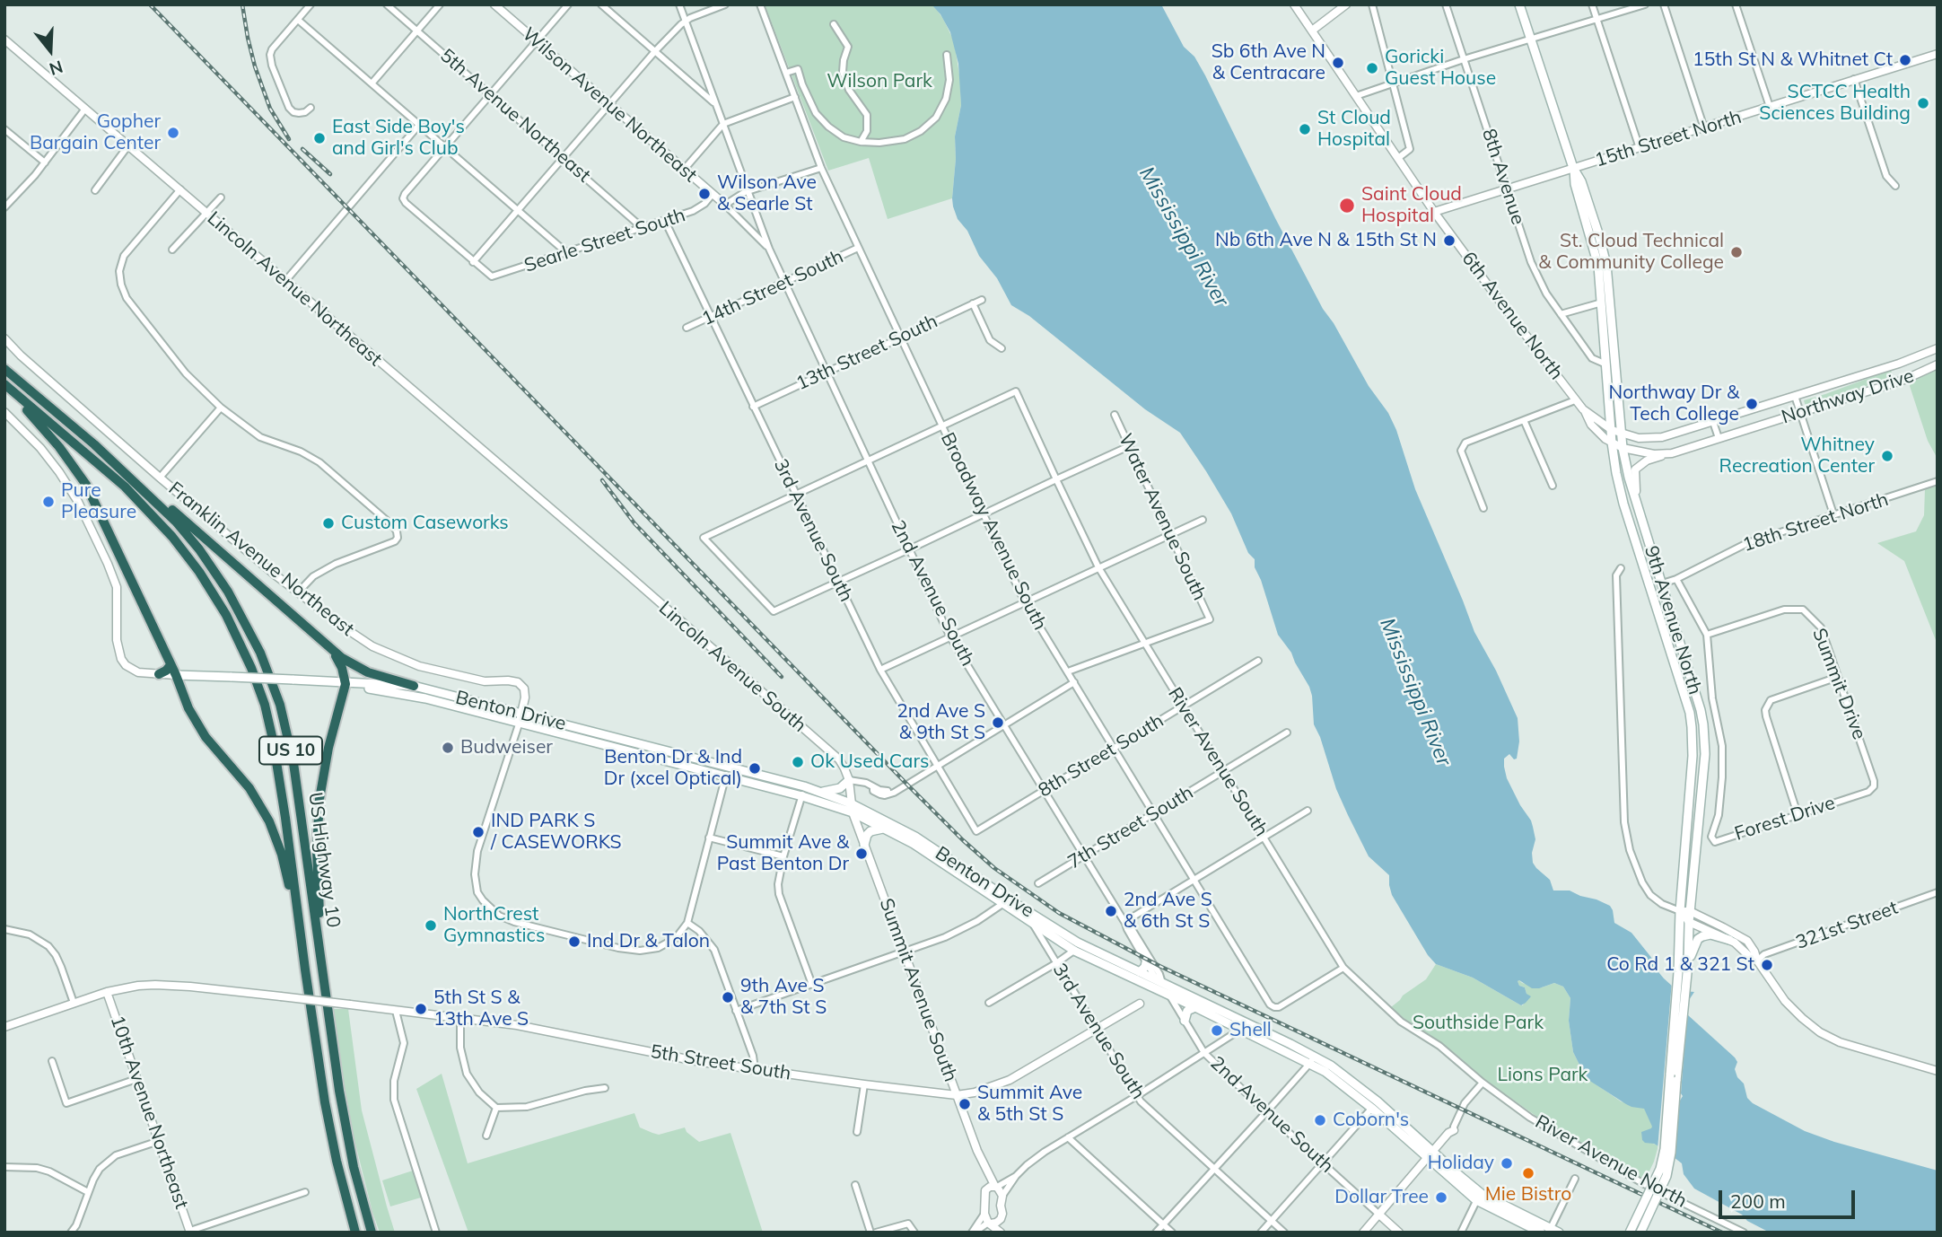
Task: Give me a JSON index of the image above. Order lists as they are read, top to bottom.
{
  "streets": {
    "highway": ["US 10", "US Highway 10"],
    "main road": ["9th Avenue North", "Benton Drive"],
    "street": [
      "Wilson Avenue Northeast",
      "5th Avenue Northeast",
      "15th Street North",
      "8th Avenue",
      "Searle Street South",
      "14th Street South",
      "Lincoln Avenue Northeast",
      "6th Avenue North",
      "13th Street South",
      "Northway Drive",
      "Water Avenue South",
      "18th Street North",
      "3rd Avenue South",
      "Broadway Avenue South",
      "Franklin Avenue Northeast",
      "2nd Avenue South",
      "Lincoln Avenue South",
      "Summit Drive",
      "8th Street South",
      "River Avenue South",
      "Forest Drive",
      "7th Street South",
      "321st Street",
      "Summit Avenue South",
      "5th Street South",
      "10th Avenue Northeast",
      "River Avenue North"
    ]
  },
  "crossings": [
    ["Wilson Avenue Northeast", "Searle Street South"],
    ["Wilson Avenue Northeast", "2nd Avenue South"],
    ["5th Avenue Northeast", "Searle Street South"],
    ["15th Street North", "8th Avenue"],
    ["15th Street North", "6th Avenue North"],
    ["15th Street North", "9th Avenue North"],
    ["8th Avenue", "9th Avenue North"],
    ["Searle Street South", "3rd Avenue South"],
    ["14th Street South", "3rd Avenue South"],
    ["14th Street South", "Broadway Avenue South"],
    ["14th Street South", "2nd Avenue South"],
    ["Lincoln Avenue Northeast", "Lincoln Avenue South"],
    ["6th Avenue North", "Northway Drive"],
    ["6th Avenue North", "9th Avenue North"],
    ["13th Street South", "3rd Avenue South"],
    ["13th Street South", "Broadway Avenue South"],
    ["13th Street South", "2nd Avenue South"],
    ["Northway Drive", "9th Avenue North"],
    ["Water Avenue South", "River Avenue South"],
    ["18th Street North", "9th Avenue North"],
    ["3rd Avenue South", "Benton Drive"],
    ["3rd Avenue South", "8th Street South"],
    ["3rd Avenue South", "5th Street South"],
    ["Broadway Avenue South", "8th Street South"],
    ["Broadway Avenue South", "River Avenue South"],
    ["Broadway Avenue South", "7th Street South"],
    ["Franklin Avenue Northeast", "Benton Drive"],
    ["2nd Avenue South", "Benton Drive"],
    ["2nd Avenue South", "8th Street South"],
    ["2nd Avenue South", "7th Street South"],
    ["Lincoln Avenue South", "Benton Drive"],
    ["Lincoln Avenue South", "Summit Avenue South"],
    ["Summit Drive", "Forest Drive"],
    ["Benton Drive", "Summit Avenue South"],
    ["8th Street South", "River Avenue South"],
    ["River Avenue South", "7th Street South"],
    ["River Avenue South", "River Avenue North"],
    ["Summit Avenue South", "5th Street South"],
    ["5th Street South", "10th Avenue Northeast"]
  ],
  "water": ["Mississippi River"],
  "parks": ["Wilson Park", "Southside Park", "Lions Park"],
  "places": [
    "15th St N & Whitnet Ct",
    "Sb 6th Ave N & Centracare",
    "Goricki Guest House",
    "SCTCC Health Sciences Building",
    "St Cloud Hospital",
    "Gopher Bargain Center",
    "East Side Boy's and Girl's Club",
    "Wilson Ave & Searle St",
    "Saint Cloud Hospital",
    "Nb 6th Ave N & 15th St N",
    "St. Cloud Technical & Community College",
    "Northway Dr & Tech College",
    "Whitney Recreation Center",
    "Pure Pleasure",
    "Custom Caseworks",
    "2nd Ave S & 9th St S",
    "Budweiser",
    "Ok Used Cars",
    "Benton Dr & Ind Dr (xcel Optical)",
    "IND PARK S / CASEWORKS",
    "Summit Ave & Past Benton Dr",
    "2nd Ave S & 6th St S",
    "NorthCrest Gymnastics",
    "Ind Dr & Talon",
    "Co Rd 1 & 321 St",
    "9th Ave S & 7th St S",
    "5th St S & 13th Ave S",
    "Shell",
    "Summit Ave & 5th St S",
    "Coborn's",
    "Holiday",
    "Mie Bistro",
    "Dollar Tree"
  ],
  "scale_bar": "200 m",
  "north": "bottom"
}
